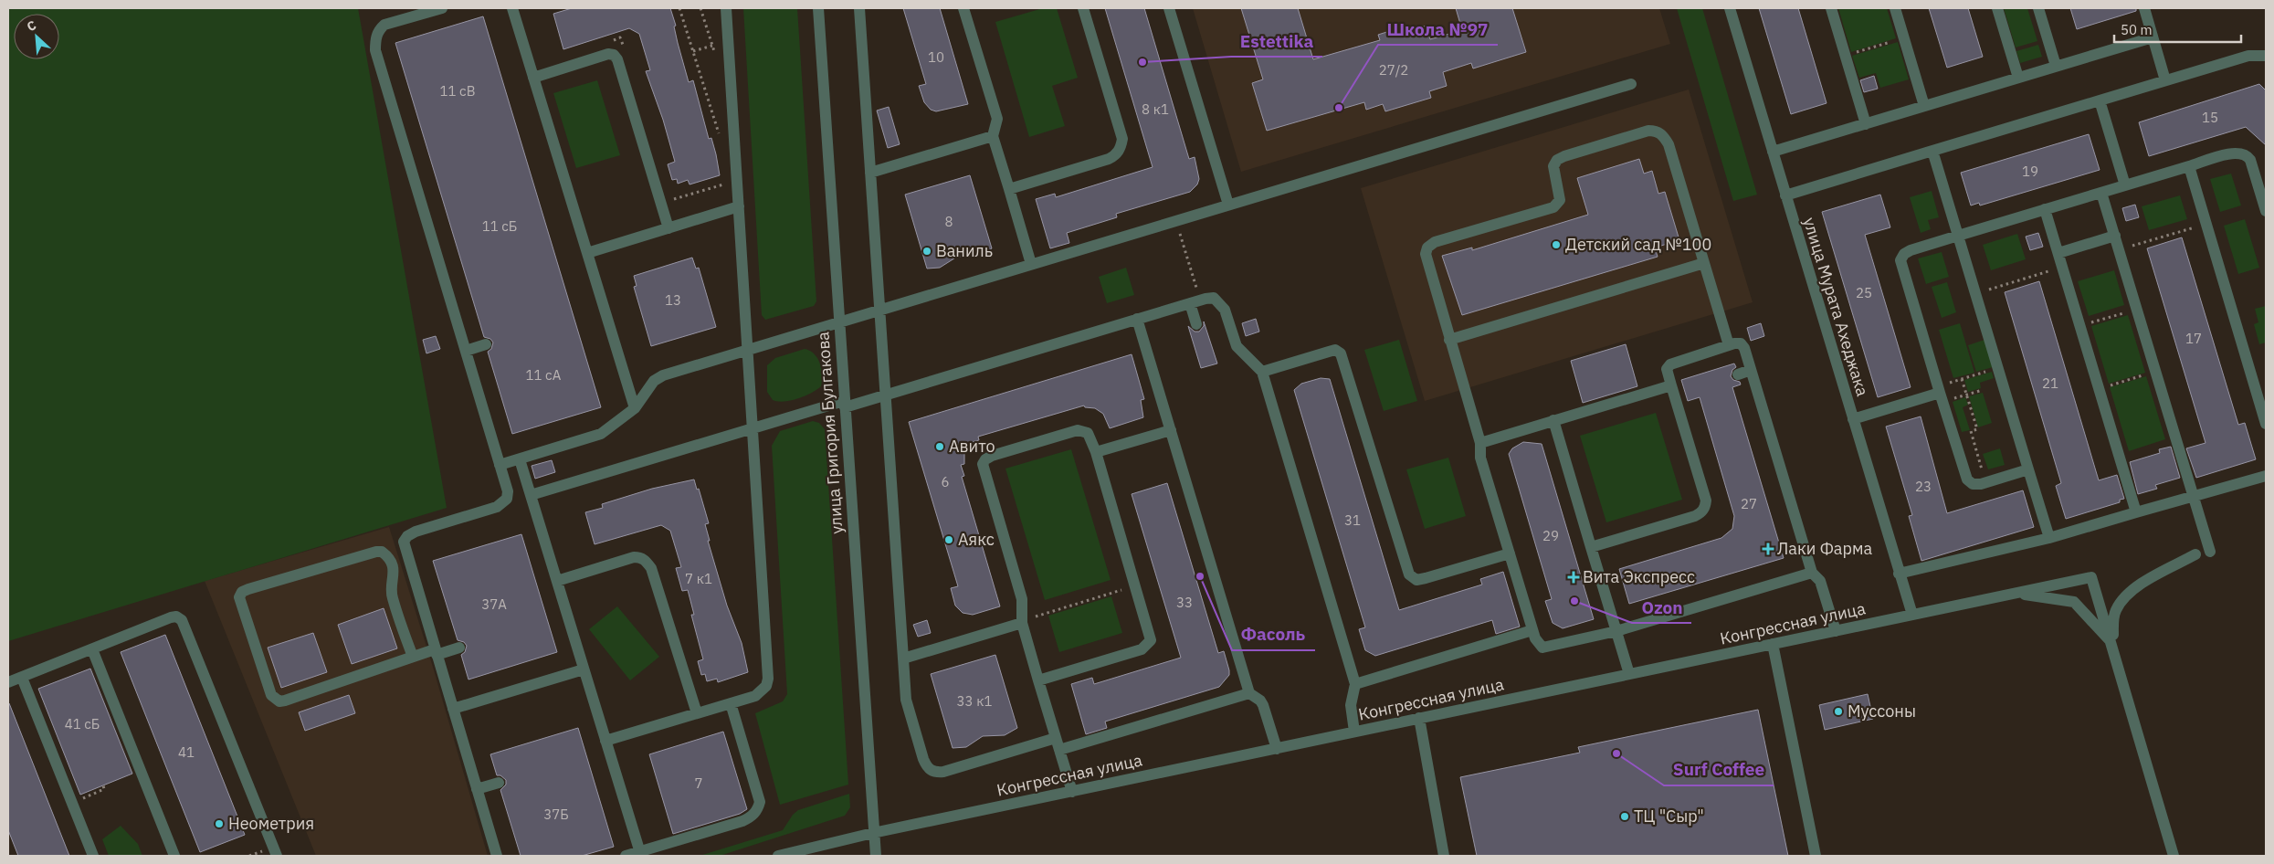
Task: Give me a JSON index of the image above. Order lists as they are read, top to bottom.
{
  "streets": {
    "street": ["улица Мурата Ахеджака", "улица Григория Булгакова", "Конгрессная улица"]
  },
  "crossings": [
    ["улица Мурата Ахеджака", "Конгрессная улица"],
    ["улица Григория Булгакова", "Конгрессная улица"]
  ],
  "places": {
    "other": [
      "Estettika",
      "Школа №97",
      "Детский сад №100",
      "Ваниль",
      "Авито",
      "Аякс",
      "Фасоль",
      "Ozon",
      "Муссоны",
      "Surf Coffee",
      "ТЦ \"Сыр\"",
      "Неометрия"
    ],
    "health": ["Лаки Фарма", "Вита Экспресс"]
  },
  "house_numbers": [
    "10",
    "27/2",
    "11 сВ",
    "8 к1",
    "15",
    "19",
    "8",
    "11 сБ",
    "25",
    "13",
    "17",
    "11 сА",
    "21",
    "6",
    "23",
    "27",
    "31",
    "29",
    "7 к1",
    "33",
    "37А",
    "33 к1",
    "41 сБ",
    "41",
    "7",
    "37Б"
  ],
  "scale_bar": "50 m",
  "north": "top left"
}
